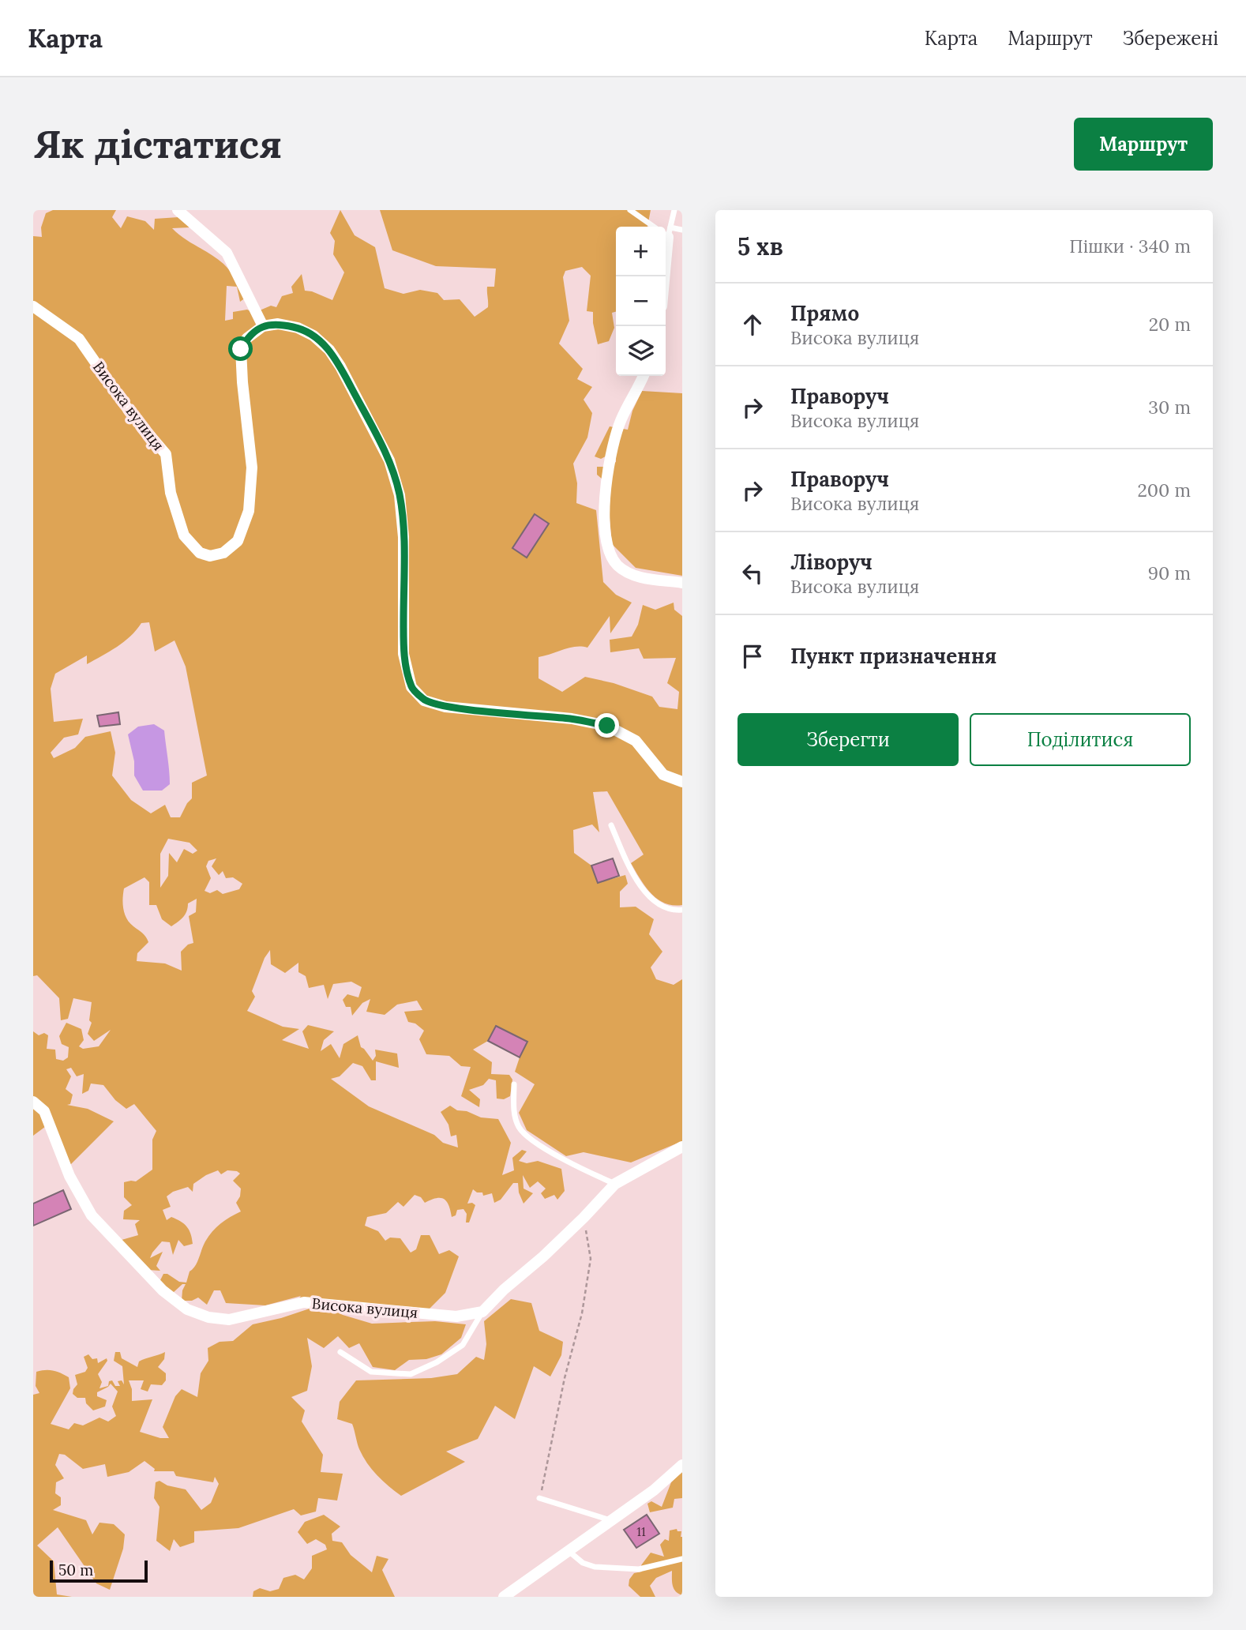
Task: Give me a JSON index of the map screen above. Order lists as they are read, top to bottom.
{
  "streets": {
    "street": ["Висока вулиця"]
  },
  "house_numbers": ["11"],
  "scale_bar": "50 m",
  "page": {
    "header": "Карта",
    "nav": ["Карта", "Маршрут", "Збережені"],
    "buttons": [
      "Маршрут",
      ["Зберегти", "Поділитися"]
    ],
    "title": "Як дістатися",
    "heading": ["5 хв", "Пішки · 340 m"],
    "map_buttons": ["+", "−"],
    "list": [
      ["Прямо", "Висока вулиця", "20 m"],
      ["Праворуч", "Висока вулиця", "30 m"],
      ["Праворуч", "Висока вулиця", "200 m"],
      ["Ліворуч", "Висока вулиця", "90 m"],
      "Пункт призначення"
    ],
    "scale": "50 m"
  }
}
